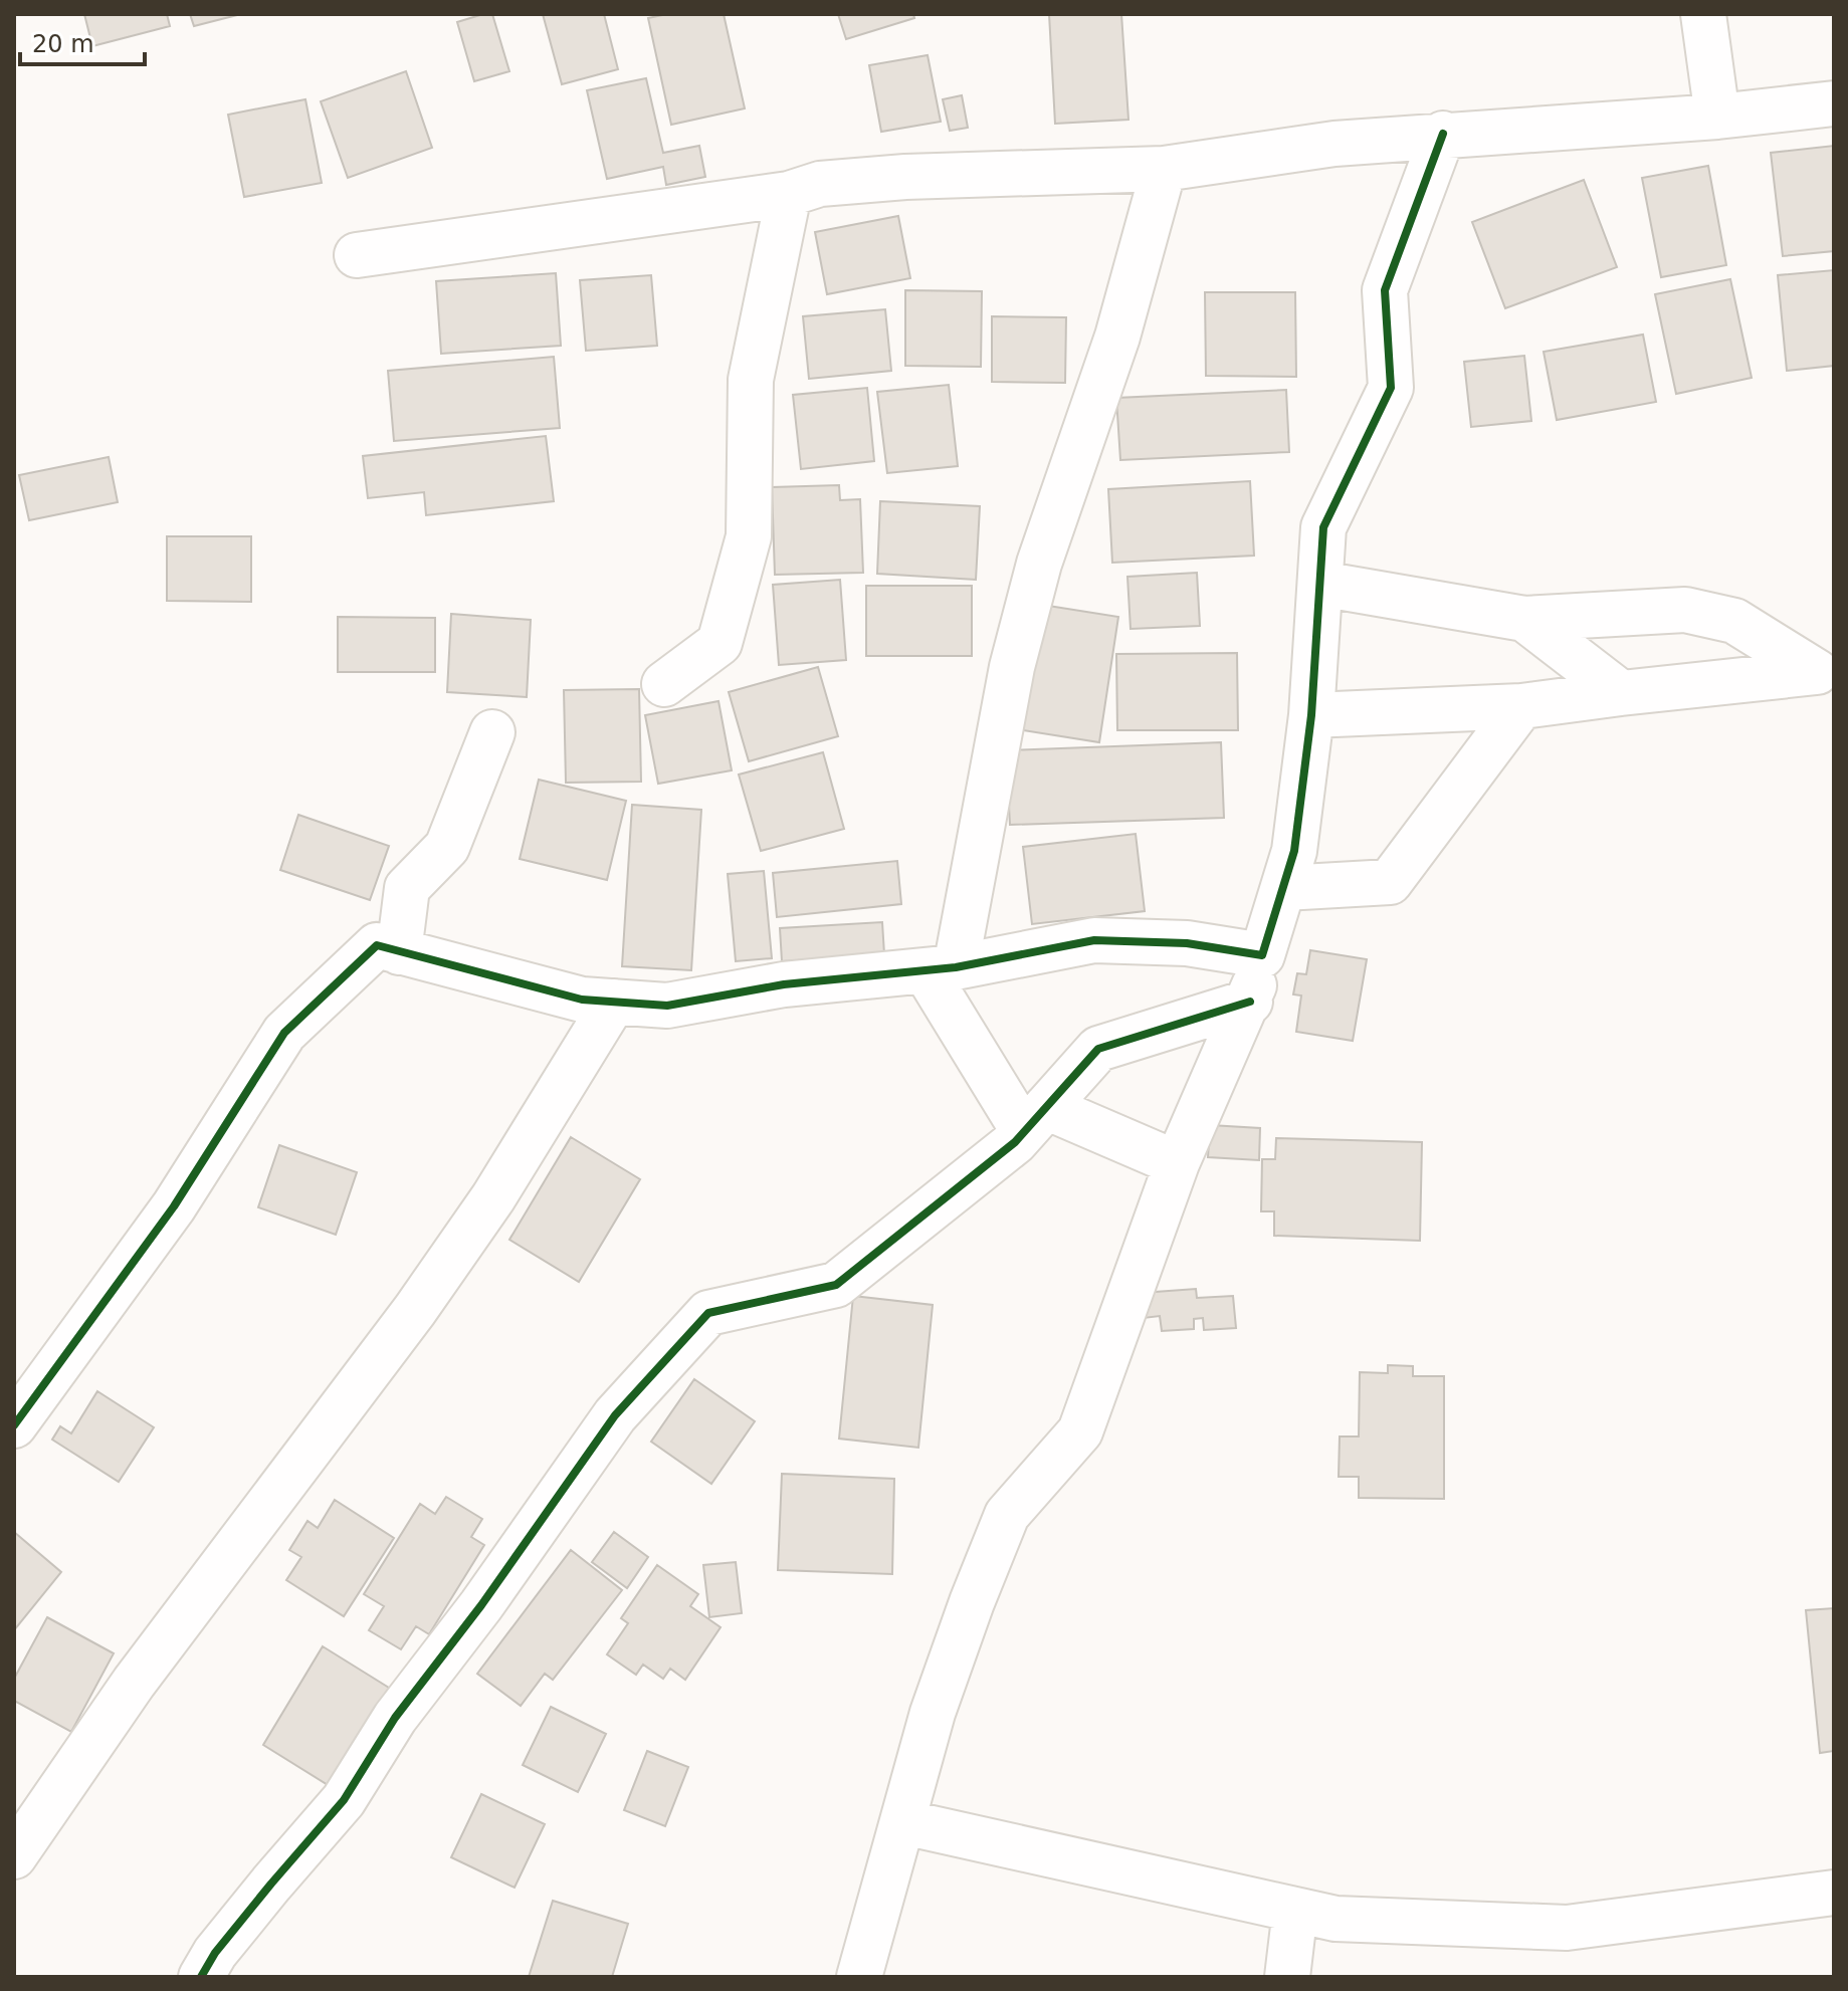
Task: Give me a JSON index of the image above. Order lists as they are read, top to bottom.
{
  "scale_bar": "20 m"
}
